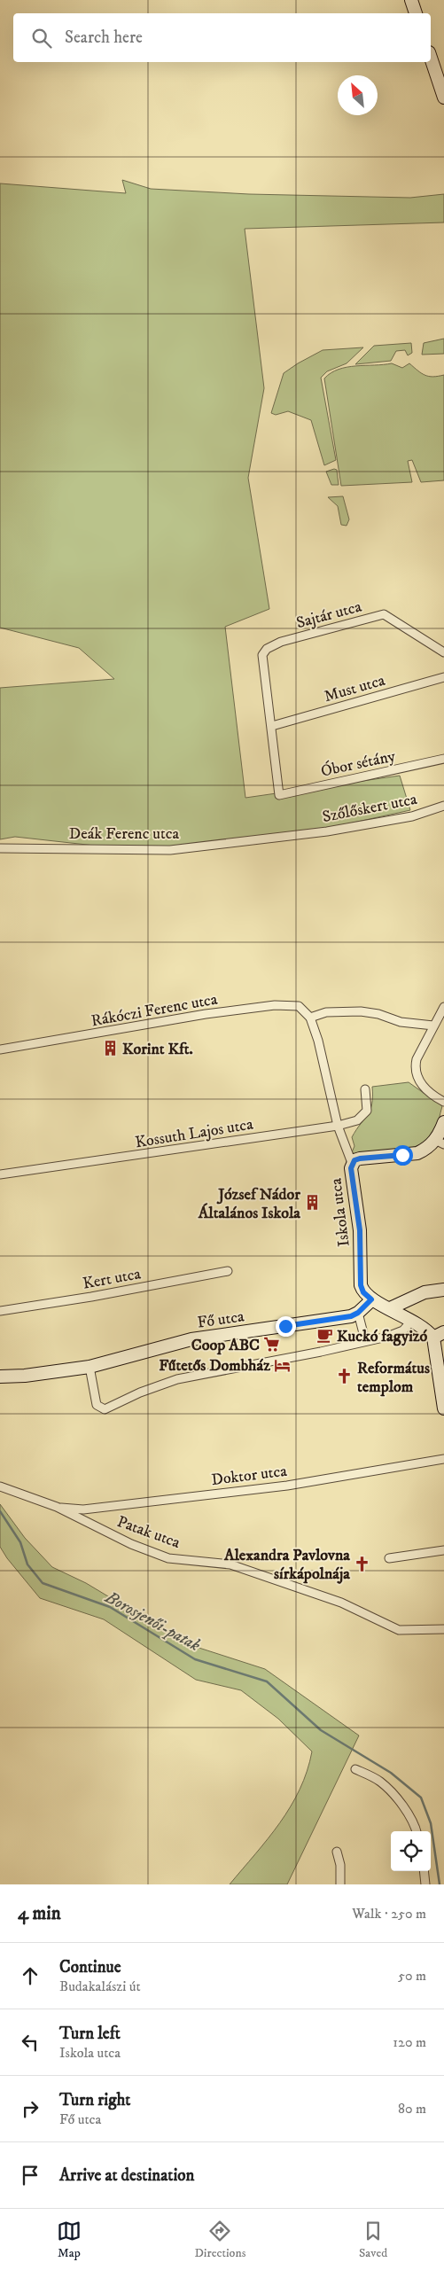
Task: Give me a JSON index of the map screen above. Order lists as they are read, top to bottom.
{
  "streets": {
    "main road": ["Iskola utca", "Fő utca"],
    "street": [
      "Sajtár utca",
      "Must utca",
      "Óbor sétány",
      "Szőlőskert utca",
      "Deák Ferenc utca",
      "Rákóczi Ferenc utca",
      "Kossuth Lajos utca",
      "Kert utca",
      "Doktor utca",
      "Patak utca"
    ]
  },
  "crossings": [
    ["Sajtár utca", "Must utca"],
    ["Sajtár utca", "Óbor sétány"],
    ["Must utca", "Óbor sétány"],
    ["Szőlőskert utca", "Deák Ferenc utca"],
    ["Rákóczi Ferenc utca", "Iskola utca"],
    ["Kossuth Lajos utca", "Iskola utca"],
    ["Doktor utca", "Patak utca"]
  ],
  "water": ["Borosjenői-patak"],
  "places": {
    "building": ["Korint Kft.", "József Nádor Általános Iskola"],
    "cafe": ["Kuckó fagyizó"],
    "supermarket": ["Coop ABC"],
    "hotel": ["Fűtetős Dombház"],
    "church": ["Református templom", "Alexandra Pavlovna sírkápolnája"]
  },
  "north": "top left",
  "page": {
    "search": "Search here",
    "heading": ["4 min", "Walk · 250 m"],
    "list": [
      ["Continue", "Budakalászi út", "50 m"],
      ["Turn left", "Iskola utca", "120 m"],
      ["Turn right", "Fő utca", "80 m"],
      "Arrive at destination"
    ],
    "nav": ["Map", "Directions", "Saved"]
  }
}
